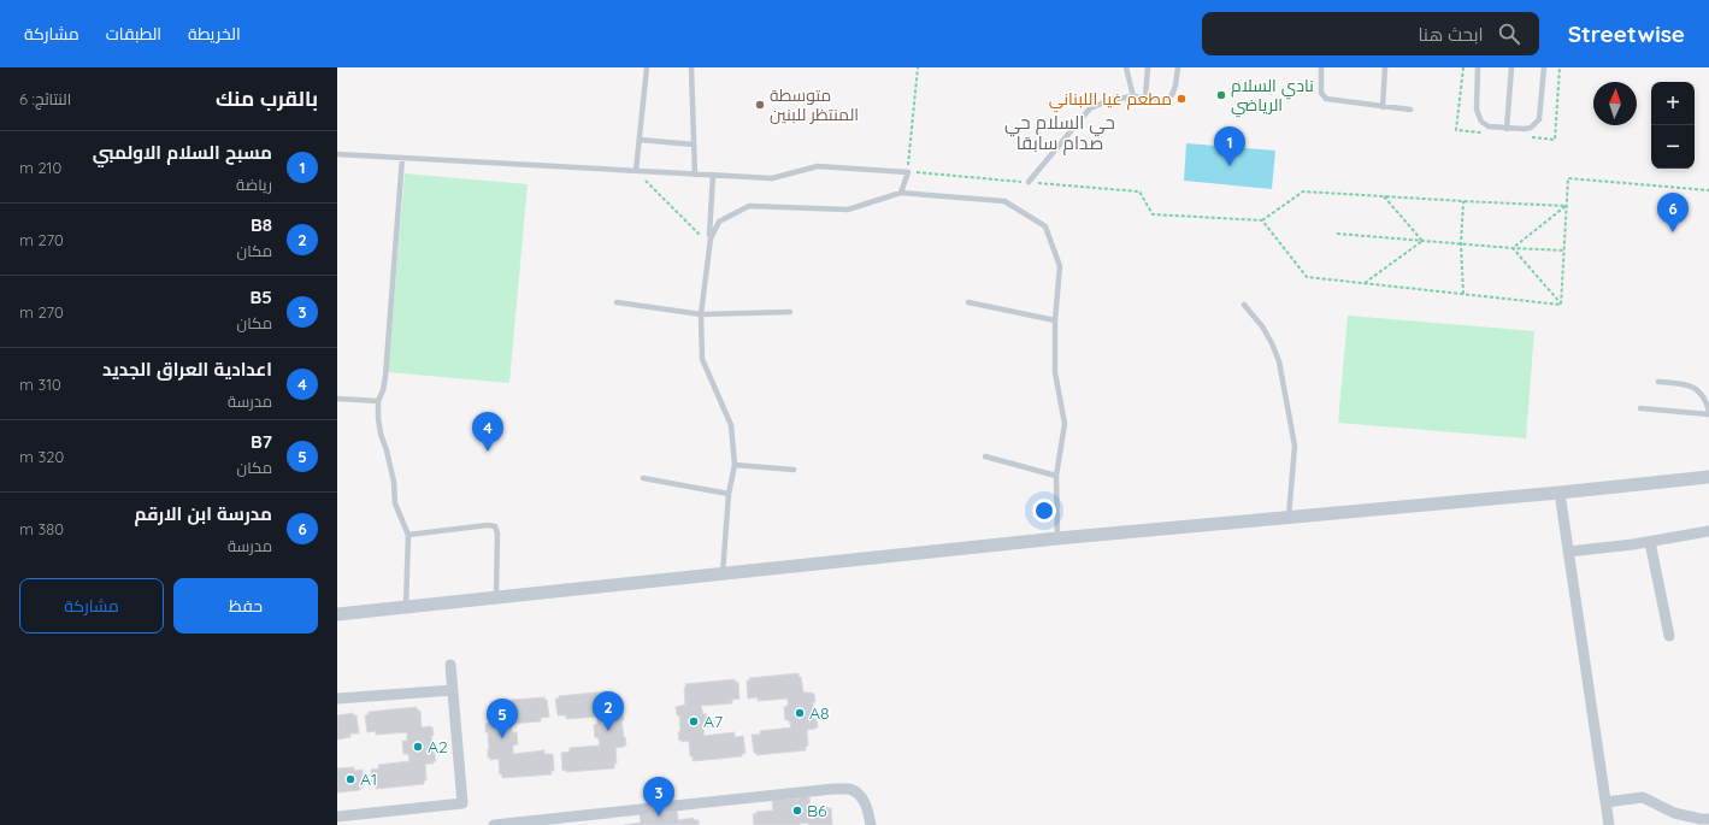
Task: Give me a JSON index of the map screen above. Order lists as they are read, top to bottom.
{
  "districts": ["حي السلام حي صدام سابقا"],
  "places": [
    "نادي السلام الرياضي",
    "مطعم غيا اللبناني",
    "متوسطة المنتظر للبنين",
    "A8",
    "A7",
    "A2",
    "A1",
    "B6"
  ],
  "north": "top",
  "page": {
    "header": "Streetwise",
    "search": "ابحث هنا",
    "nav": ["الخريطة", "الطبقات", "مشاركة"],
    "heading": ["بالقرب منك", "النتائج: 6"],
    "map_buttons": ["+", "−"],
    "pins": [
      "1",
      "6",
      "4",
      "2",
      "5",
      "3"
    ],
    "list": [
      {
        "mark": "1",
        "name": "مسبح السلام الاولمبي",
        "note": "رياضة",
        "value": "210 m"
      },
      {
        "mark": "2",
        "name": "B8",
        "note": "مكان",
        "value": "270 m"
      },
      {
        "mark": "3",
        "name": "B5",
        "note": "مكان",
        "value": "270 m"
      },
      {
        "mark": "4",
        "name": "اعدادية العراق الجديد",
        "note": "مدرسة",
        "value": "310 m"
      },
      {
        "mark": "5",
        "name": "B7",
        "note": "مكان",
        "value": "320 m"
      },
      {
        "mark": "6",
        "name": "مدرسة ابن الارقم",
        "note": "مدرسة",
        "value": "380 m"
      }
    ],
    "buttons": ["حفظ", "مشاركة"]
  }
}
